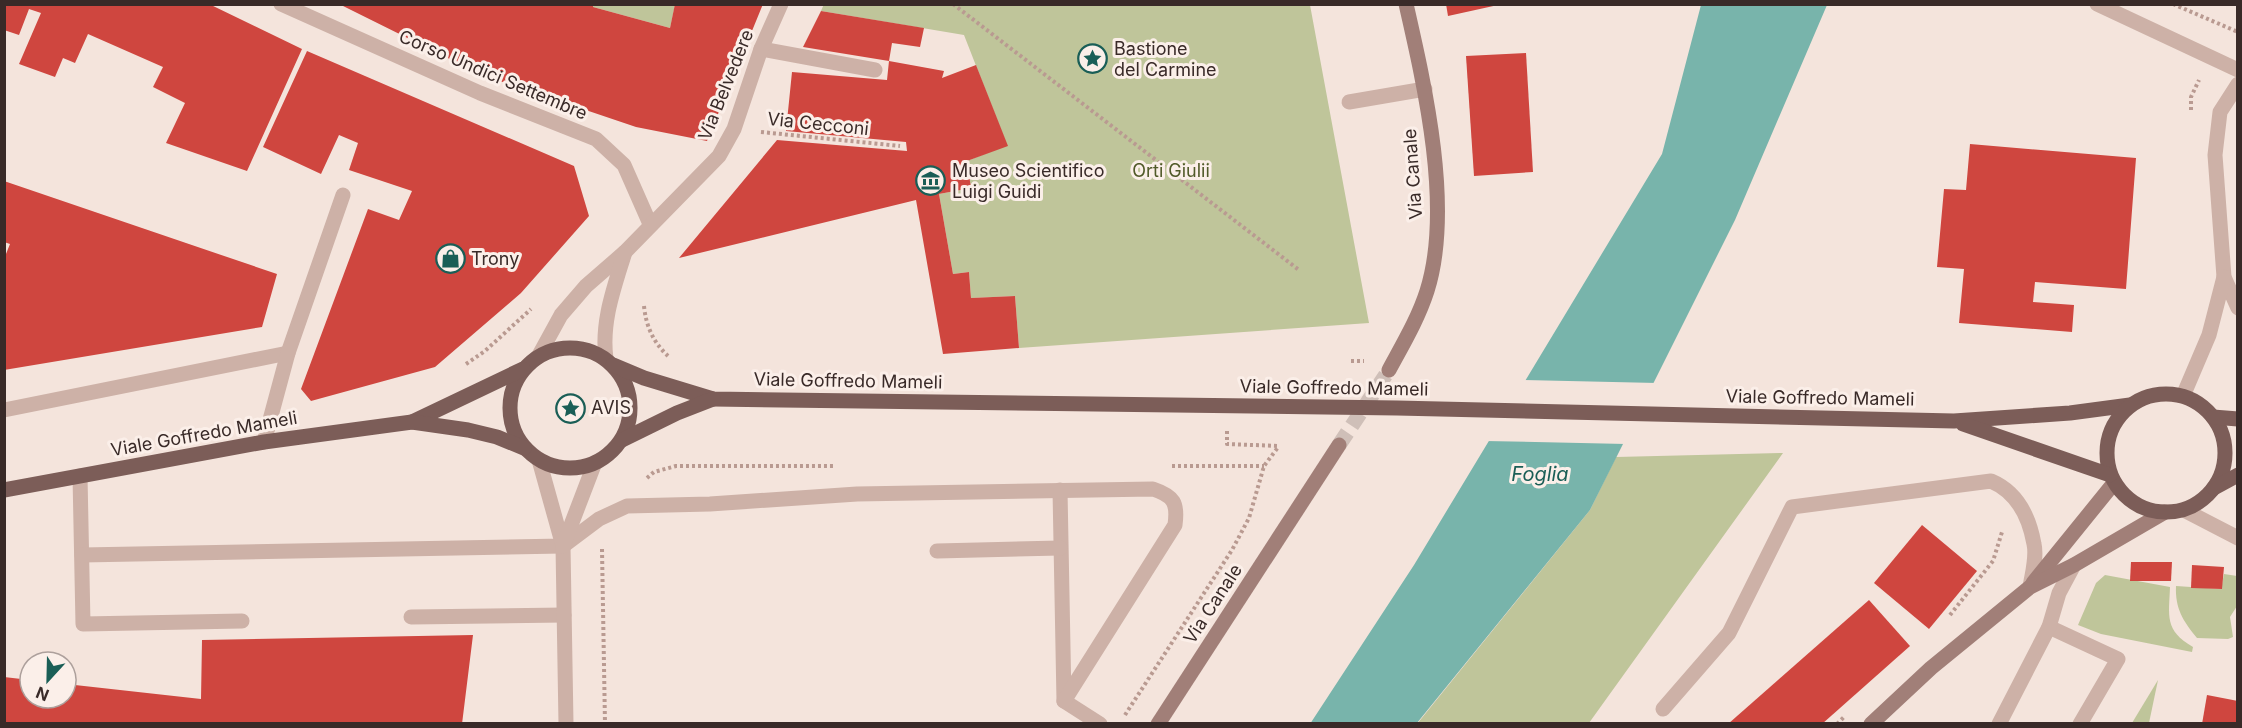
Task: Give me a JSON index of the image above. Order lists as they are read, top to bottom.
{
  "streets": {
    "main road": ["Viale Goffredo Mameli"],
    "street": ["Corso Undici Settembre", "Via Belvedere", "Via Canale"],
    "path": ["Via Cecconi"]
  },
  "crossings": [
    ["Corso Undici Settembre", "Via Belvedere"],
    ["Via Belvedere", "Via Cecconi"],
    ["Via Belvedere", "Viale Goffredo Mameli"]
  ],
  "water": ["Foglia"],
  "parks": ["Orti Giulii"],
  "places": {
    "place": ["Bastione del Carmine", "AVIS"],
    "museum": ["Museo Scientifico Luigi Guidi"],
    "shop": ["Trony"]
  },
  "north": "bottom"
}
